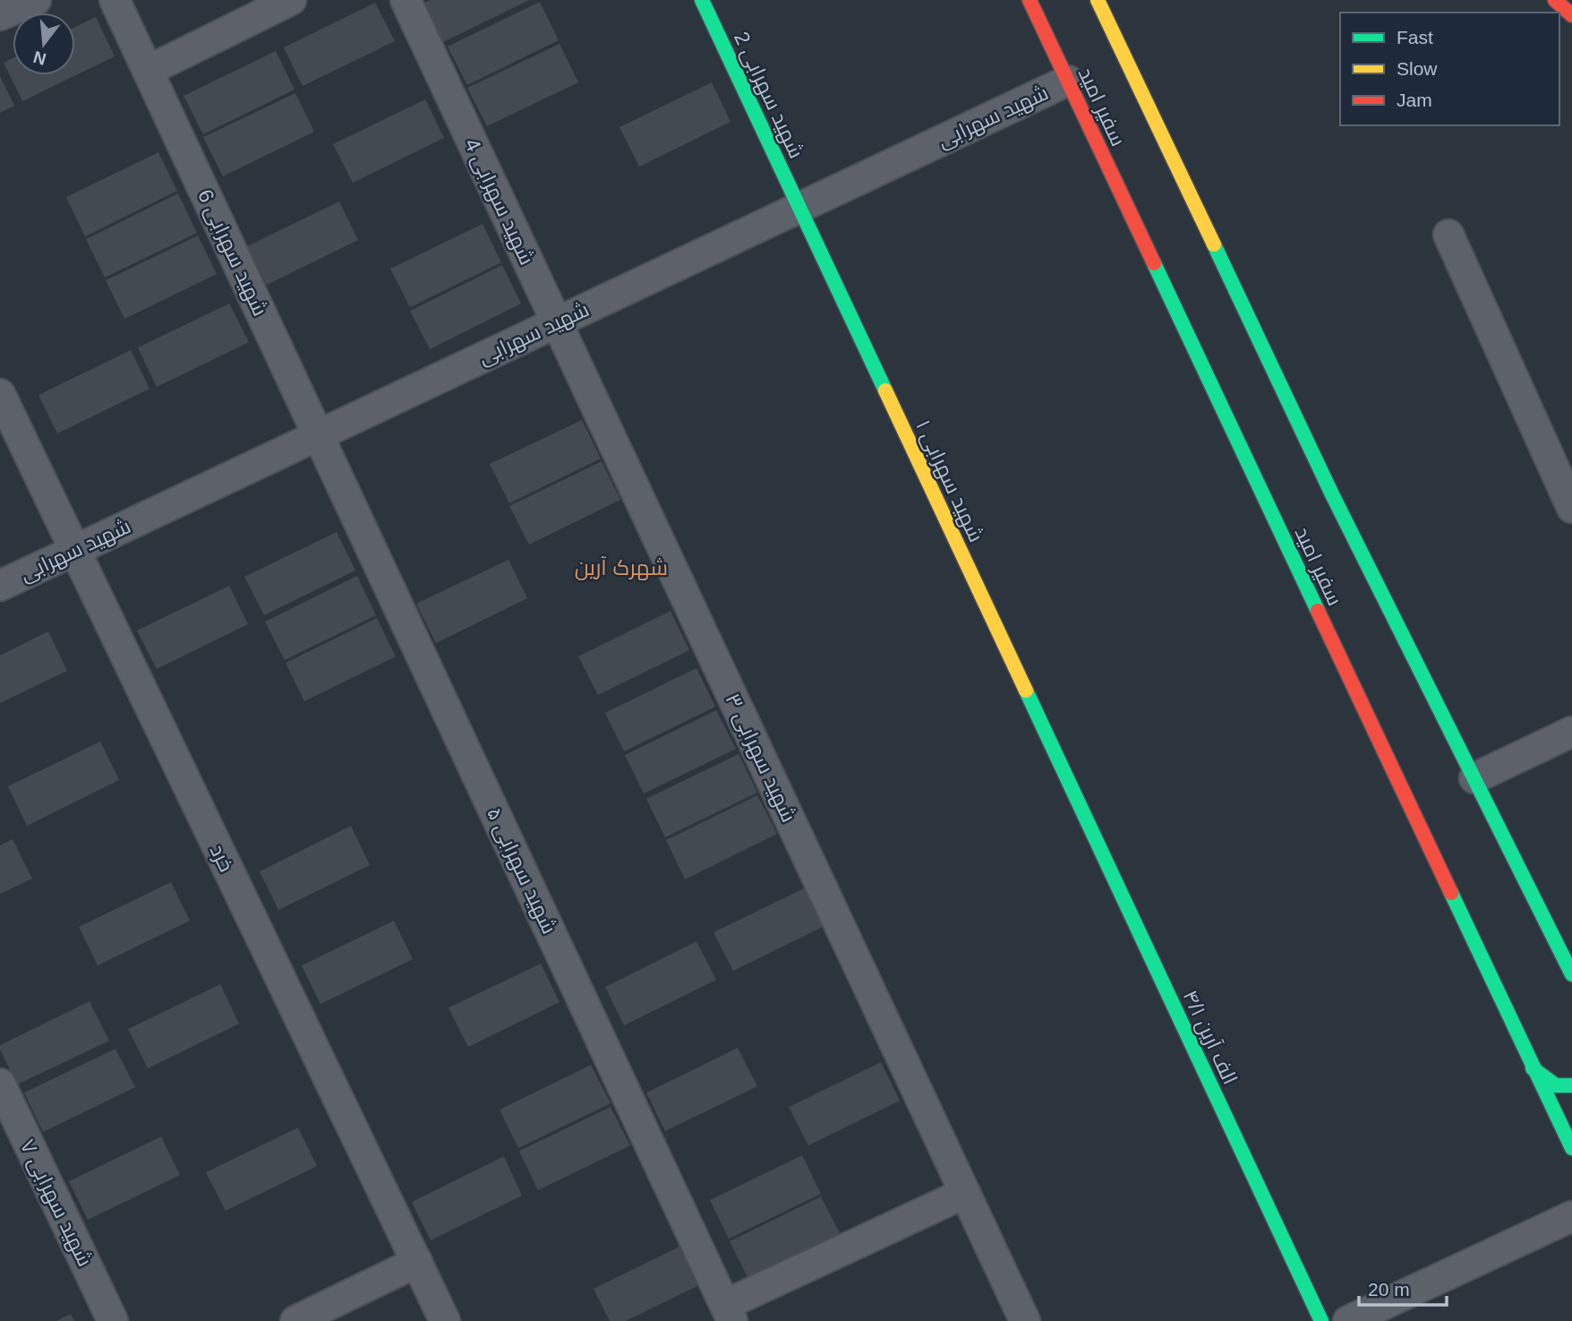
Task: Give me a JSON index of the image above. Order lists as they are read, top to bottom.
{
  "streets": {
    "street": [
      "شهید سهرابی 2",
      "سفیر امید",
      "شهید سهرابی",
      "شهید سهرابی 4",
      "شهید سهرابی 6",
      "شهید سهرابی ۱",
      "شهید سهرابی ۳",
      "خرد",
      "شهید سهرابی ۵",
      "۴/۱ الف آرین",
      "شهید سهرابی ۷"
    ]
  },
  "crossings": [
    ["شهید سهرابی 2", "شهید سهرابی"],
    ["شهید سهرابی 2", "شهید سهرابی ۱"],
    ["سفیر امید", "شهید سهرابی"],
    ["شهید سهرابی", "شهید سهرابی 4"],
    ["شهید سهرابی", "شهید سهرابی 6"],
    ["شهید سهرابی", "شهید سهرابی ۱"],
    ["شهید سهرابی", "شهید سهرابی ۳"],
    ["شهید سهرابی", "خرد"],
    ["شهید سهرابی", "شهید سهرابی ۵"],
    ["شهید سهرابی 4", "شهید سهرابی ۳"],
    ["شهید سهرابی 6", "شهید سهرابی ۵"],
    ["شهید سهرابی ۱", "۴/۱ الف آرین"]
  ],
  "districts": ["شهرک آرین"],
  "legend": ["Fast", "Slow", "Jam"],
  "scale_bar": "20 m",
  "north": "bottom"
}
